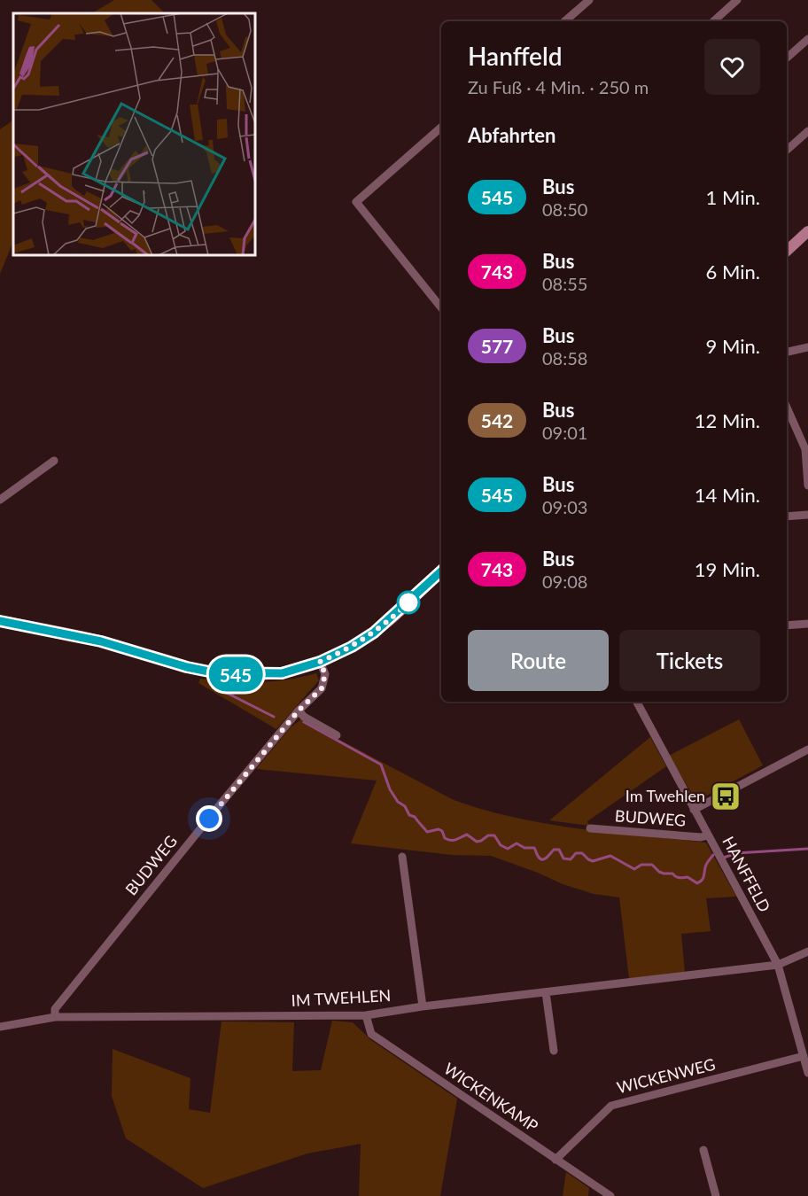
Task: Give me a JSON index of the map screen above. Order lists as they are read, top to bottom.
{
  "streets": {
    "street": [
      "BUDWEG",
      "HANFFELD",
      "IM TWEHLEN",
      "WICKENWEG",
      "WICKENKAMP"
    ]
  },
  "crossings": [
    ["BUDWEG", "HANFFELD"],
    ["BUDWEG", "IM TWEHLEN"],
    ["HANFFELD", "IM TWEHLEN"],
    ["HANFFELD", "WICKENWEG"],
    ["IM TWEHLEN", "WICKENKAMP"],
    ["WICKENWEG", "WICKENKAMP"]
  ],
  "places": {
    "bus stop": ["Im Twehlen"]
  },
  "lines": ["bus line 545"],
  "page": {
    "on_map": "545",
    "heading": [
      ["Hanffeld", "Zu Fuß · 4 Min. · 250 m"],
      "Abfahrten"
    ],
    "list": [
      {
        "mark": "545",
        "name": "Bus",
        "note": "08:50",
        "value": "1 Min."
      },
      {
        "mark": "743",
        "name": "Bus",
        "note": "08:55",
        "value": "6 Min."
      },
      {
        "mark": "577",
        "name": "Bus",
        "note": "08:58",
        "value": "9 Min."
      },
      {
        "mark": "542",
        "name": "Bus",
        "note": "09:01",
        "value": "12 Min."
      },
      {
        "mark": "545",
        "name": "Bus",
        "note": "09:03",
        "value": "14 Min."
      },
      {
        "mark": "743",
        "name": "Bus",
        "note": "09:08",
        "value": "19 Min."
      }
    ],
    "buttons": ["Route", "Tickets"]
  }
}
